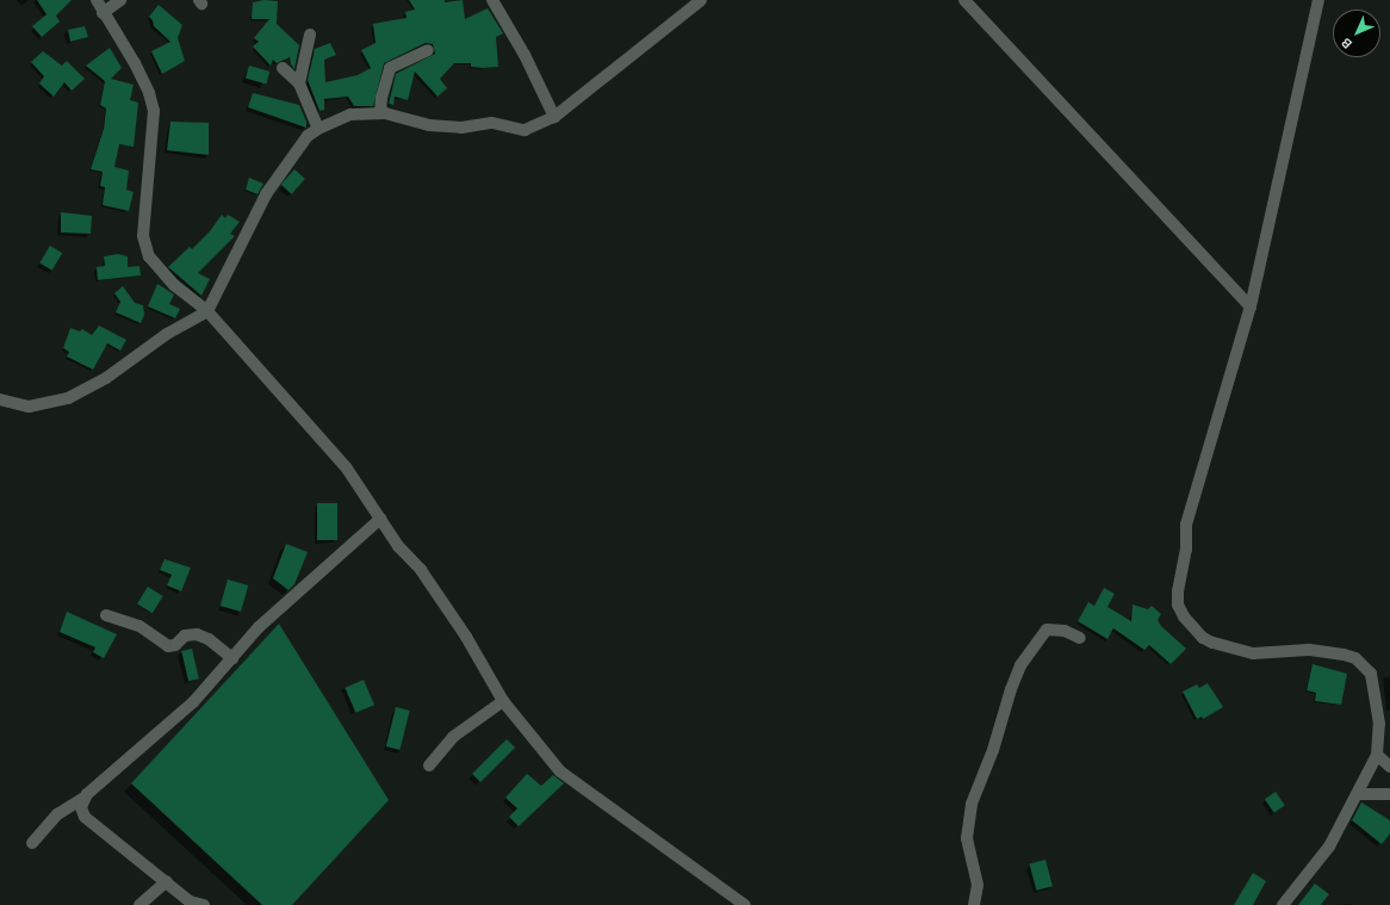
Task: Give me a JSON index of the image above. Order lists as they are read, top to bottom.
{
  "north": "bottom left"
}
